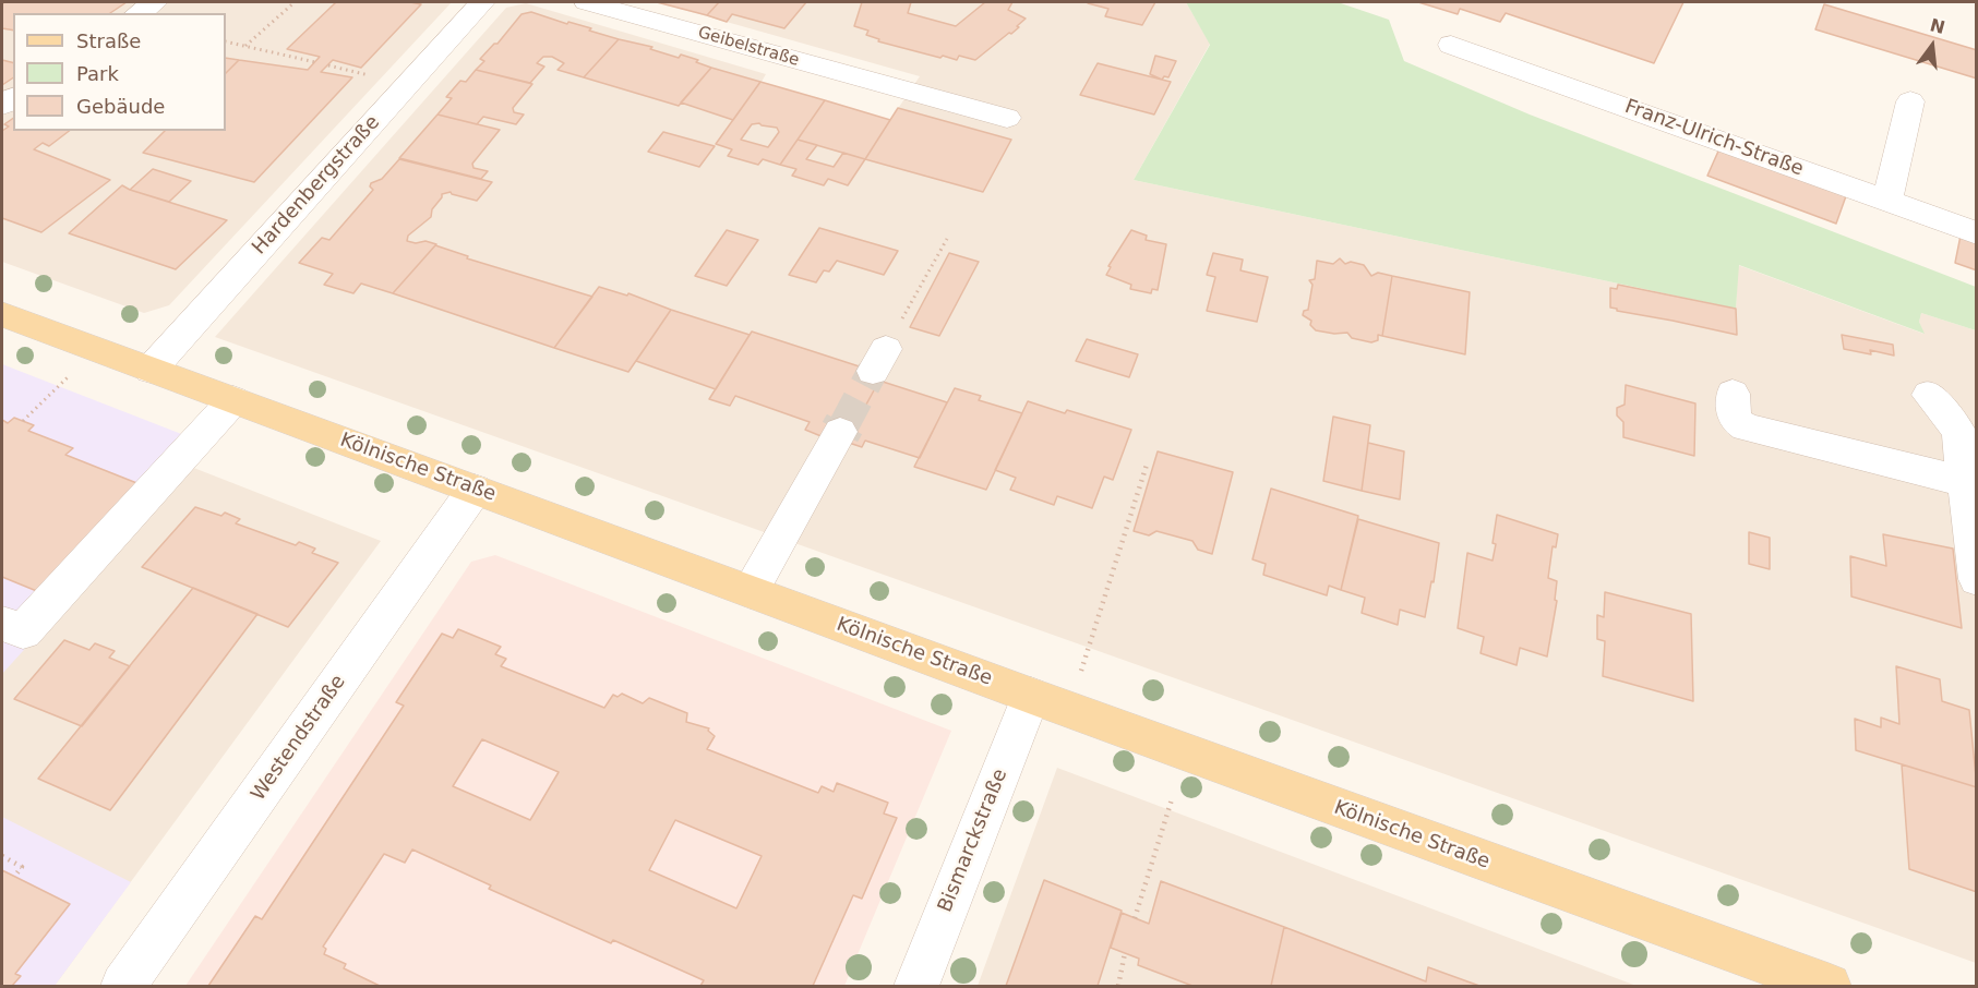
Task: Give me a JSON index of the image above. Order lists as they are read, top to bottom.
{
  "streets": {
    "main road": ["Kölnische Straße"],
    "street": [
      "Geibelstraße",
      "Franz-Ulrich-Straße",
      "Hardenbergstraße",
      "Westendstraße",
      "Bismarckstraße"
    ]
  },
  "crossings": [
    ["Hardenbergstraße", "Kölnische Straße"],
    ["Kölnische Straße", "Westendstraße"],
    ["Kölnische Straße", "Bismarckstraße"]
  ],
  "legend": ["Straße", "Park", "Gebäude"],
  "north": "top"
}
